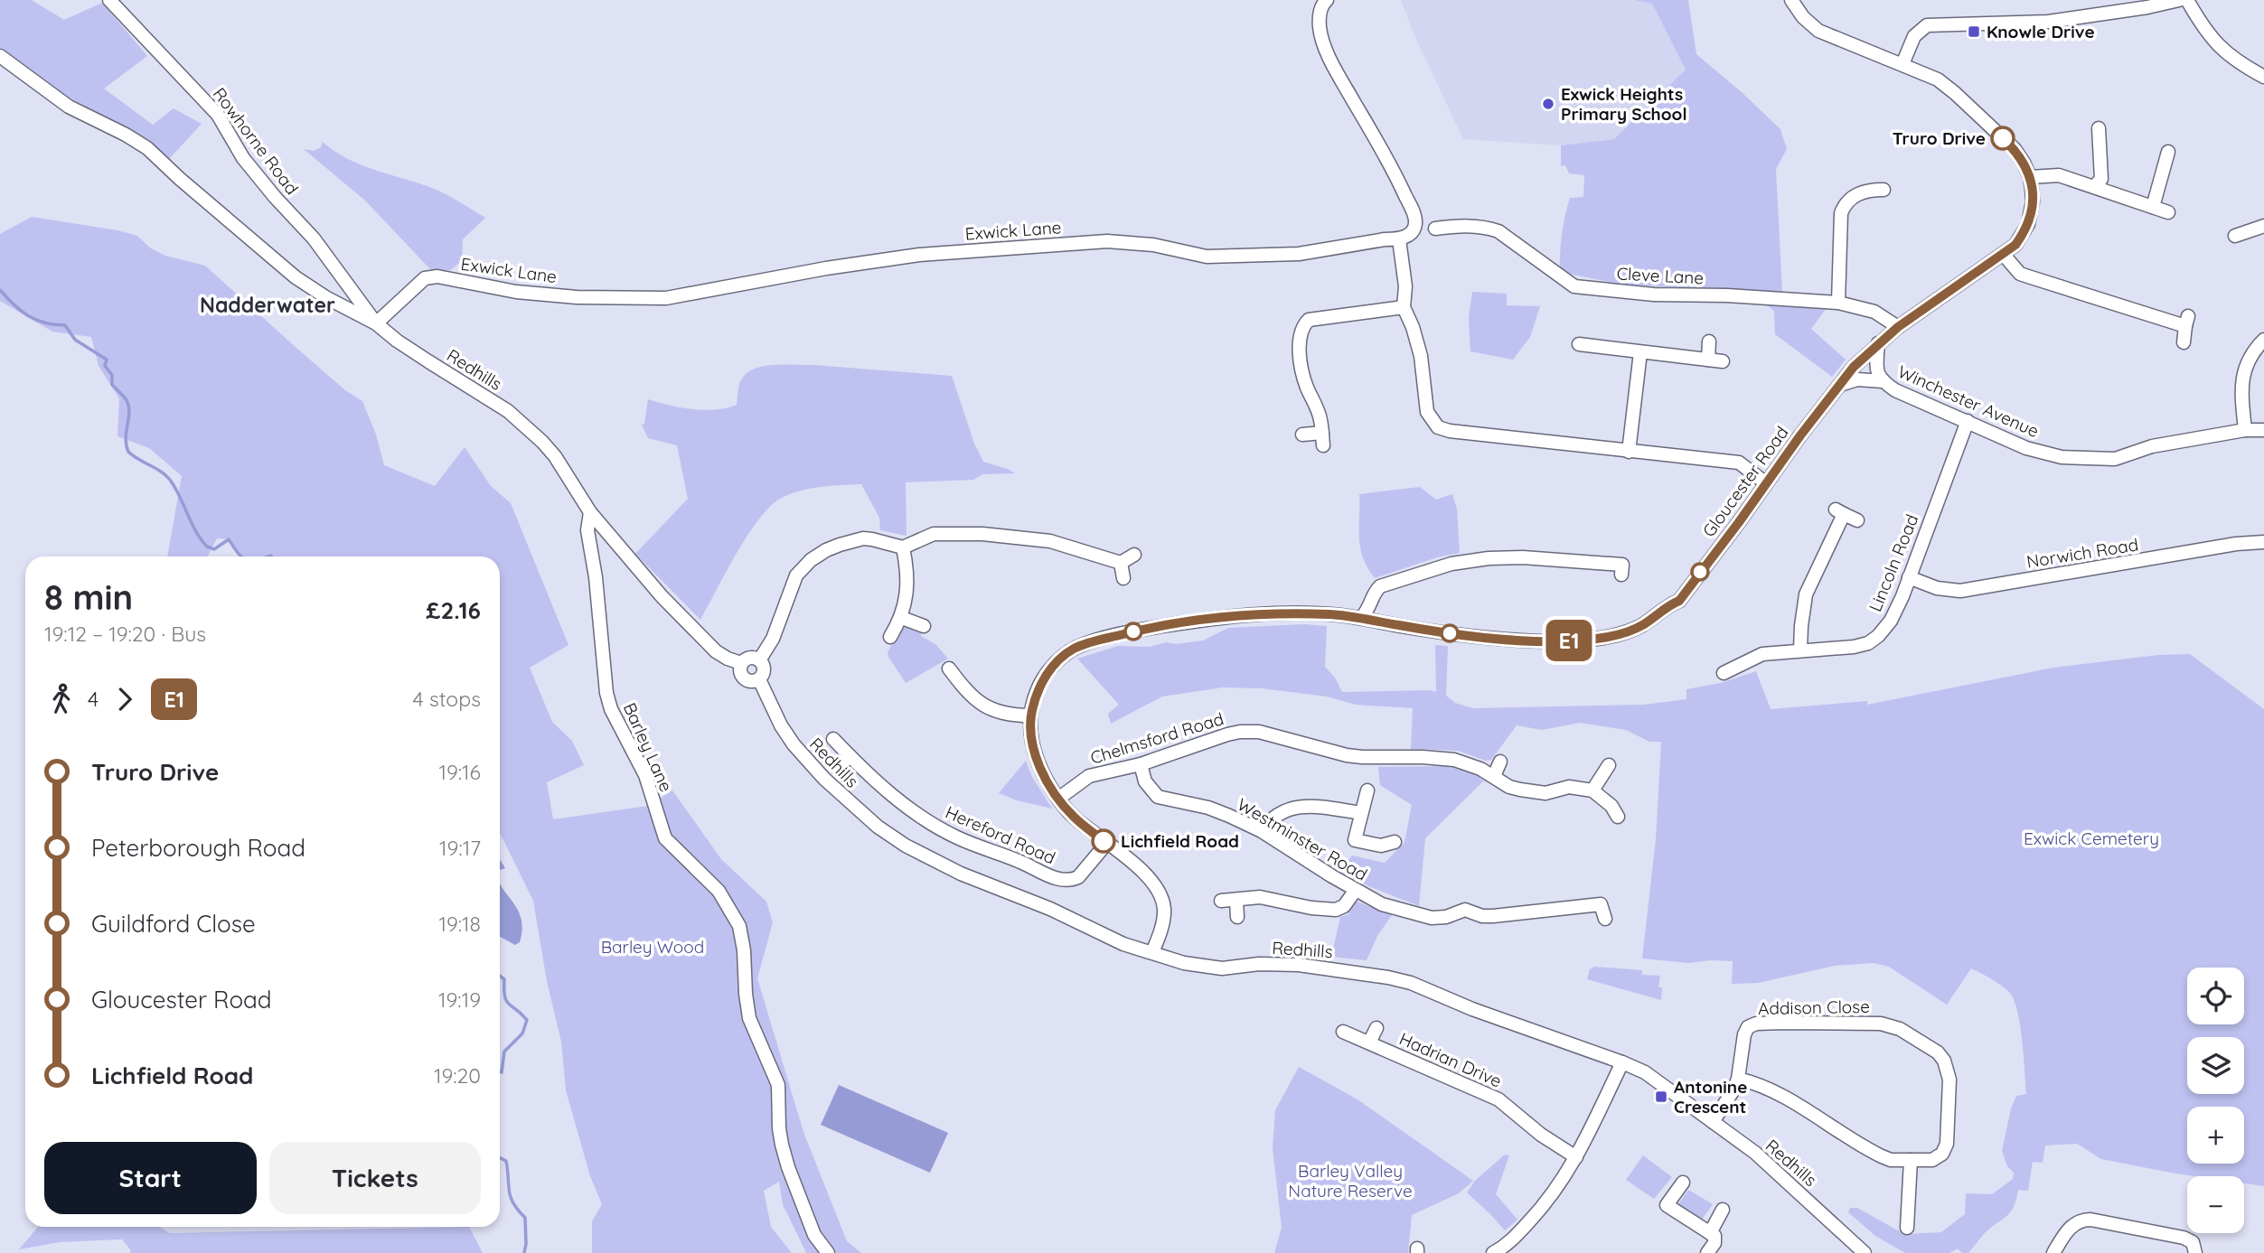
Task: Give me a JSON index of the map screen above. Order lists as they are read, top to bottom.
{
  "streets": {
    "street": [
      "Rowhorne Road",
      "Exwick Lane",
      "Cleve Lane",
      "Redhills",
      "Winchester Avenue",
      "Gloucester Road",
      "Norwich Road",
      "Lincoln Road",
      "Chelmsford Road",
      "Barley Lane",
      "Hereford Road",
      "Westminster Road",
      "Addison Close",
      "Hadrian Drive"
    ]
  },
  "crossings": [
    ["Rowhorne Road", "Exwick Lane"],
    ["Rowhorne Road", "Redhills"],
    ["Exwick Lane", "Redhills"],
    ["Cleve Lane", "Gloucester Road"],
    ["Redhills", "Barley Lane"],
    ["Redhills", "Addison Close"],
    ["Winchester Avenue", "Gloucester Road"],
    ["Winchester Avenue", "Lincoln Road"],
    ["Norwich Road", "Lincoln Road"],
    ["Chelmsford Road", "Westminster Road"]
  ],
  "districts": ["Nadderwater"],
  "parks": ["Exwick Cemetery", "Barley Wood", "Barley Valley Nature Reserve"],
  "places": {
    "transit": ["Knowle Drive", "Antonine Crescent"],
    "other": ["Exwick Heights Primary School", "Truro Drive", "Lichfield Road"]
  },
  "lines": ["bus line E1"],
  "page": {
    "on_map": "E1",
    "heading": ["8 min", "19:12 – 19:20 · Bus", "£2.16"],
    "legs": ["4", "E1", "4 stops"],
    "list": [
      {
        "name": "Truro Drive",
        "value": "19:16"
      },
      {
        "name": "Peterborough Road",
        "value": "19:17"
      },
      {
        "name": "Guildford Close",
        "value": "19:18"
      },
      {
        "name": "Gloucester Road",
        "value": "19:19"
      },
      {
        "name": "Lichfield Road",
        "value": "19:20"
      }
    ],
    "map_buttons": ["+", "−"],
    "buttons": ["Start", "Tickets"]
  }
}
